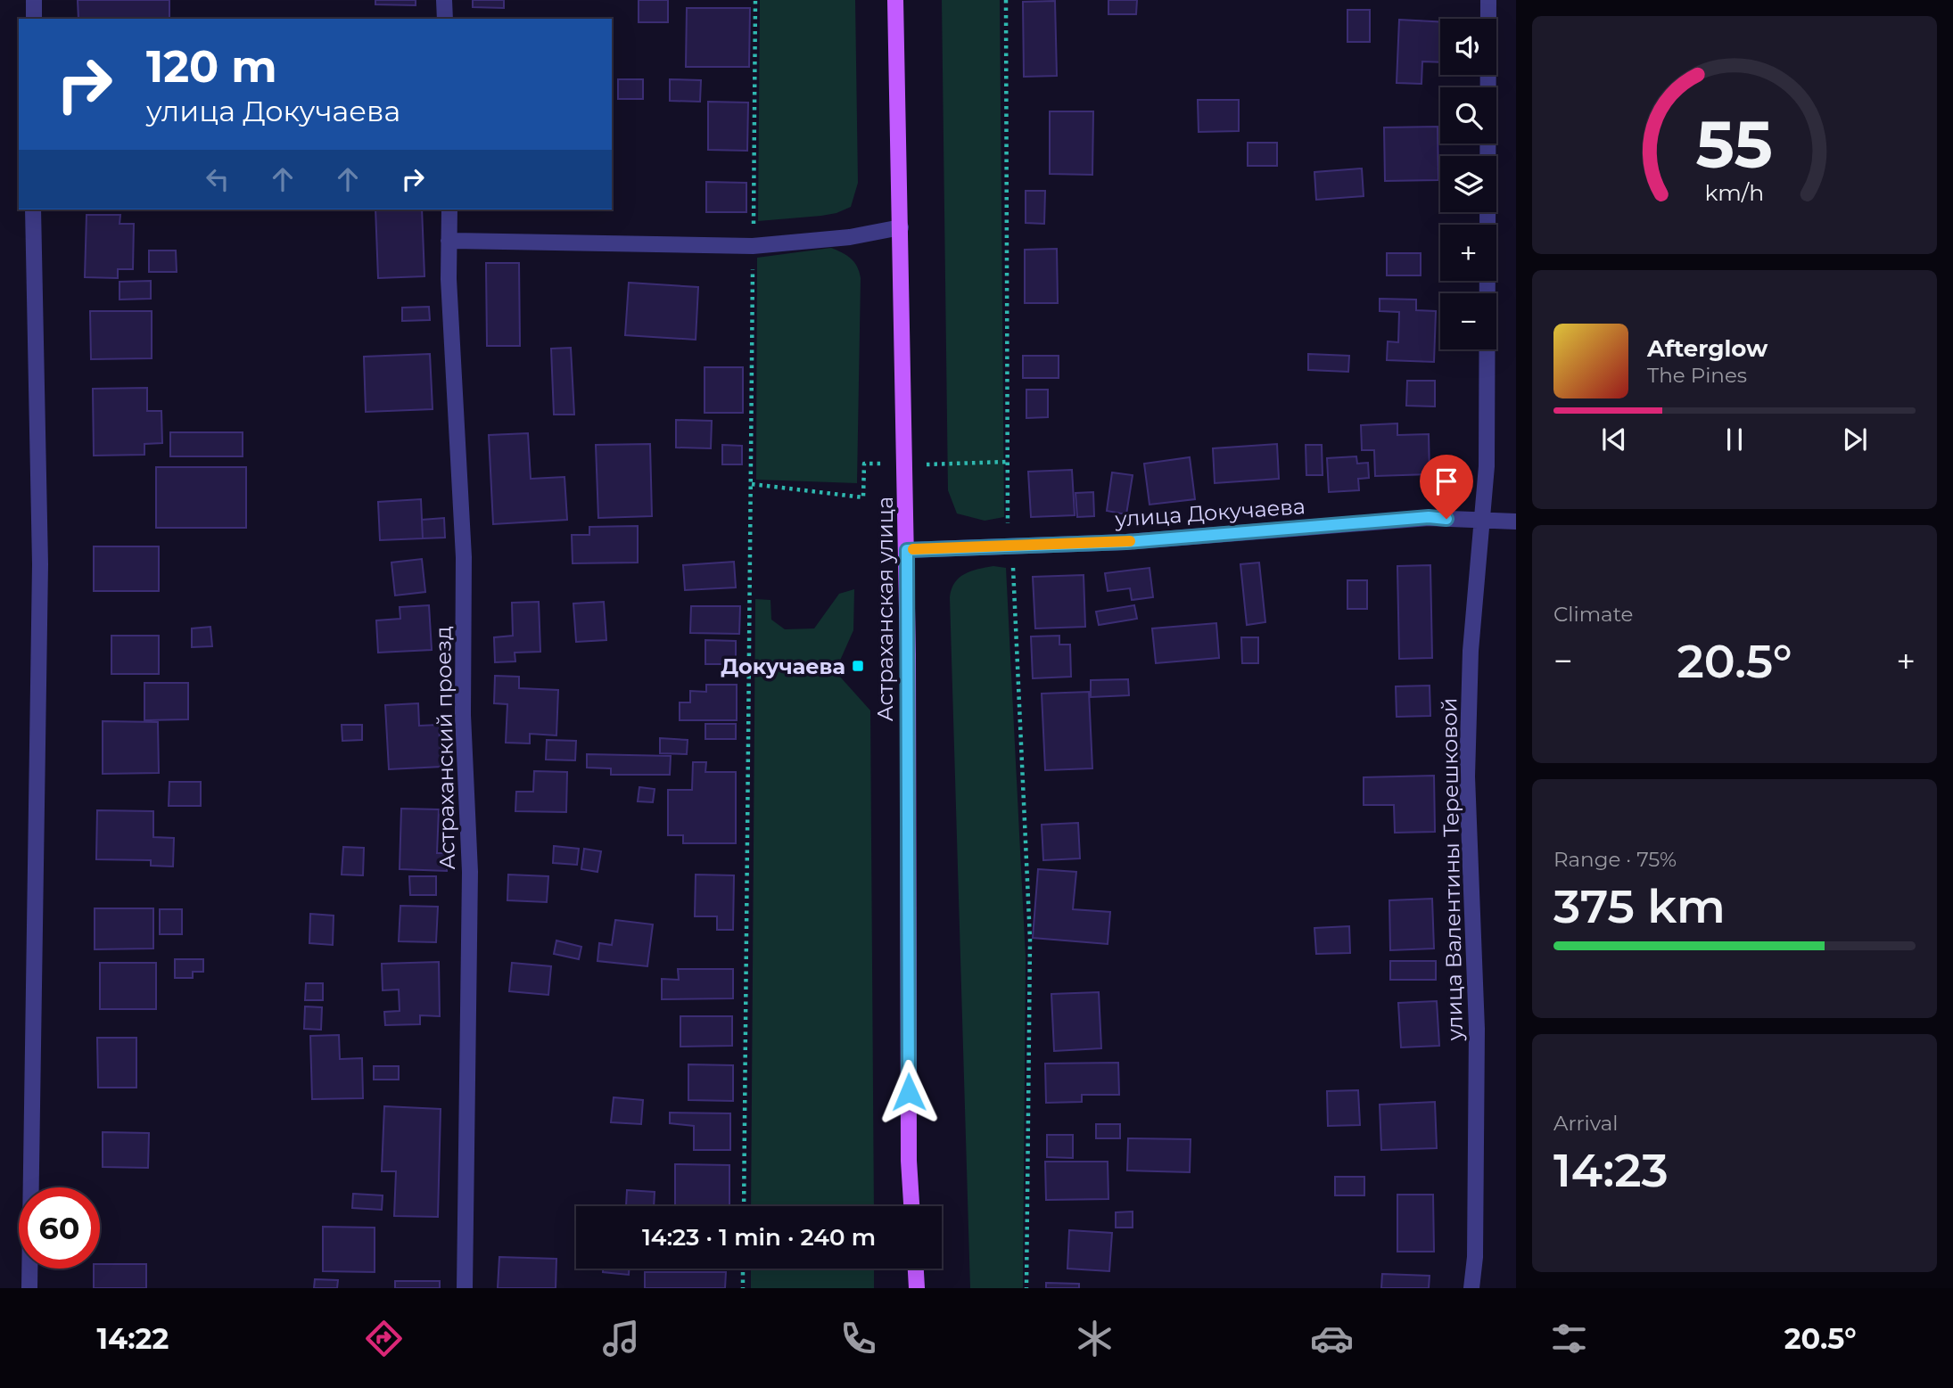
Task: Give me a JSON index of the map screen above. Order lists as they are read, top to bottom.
{
  "streets": {
    "main road": ["Астраханская улица"],
    "street": ["улица Докучаева", "Астраханский проезд", "улица Валентины Терешковой"]
  },
  "crossings": [
    ["улица Докучаева", "Астраханская улица"],
    ["улица Докучаева", "улица Валентины Терешковой"]
  ],
  "places": {
    "transit": ["Докучаева"]
  },
  "page": {
    "map_buttons": ["+", "−"],
    "turn": ["120 m", "улица Докучаева"],
    "song": ["Afterglow", "The Pines"],
    "tile": [
      "Climate",
      ["Range · 75%", "375 km"],
      ["Arrival", "14:23"]
    ],
    "heat": ["−", "20.5°", "+"],
    "limit": "60",
    "trip": "14:23 · 1 min · 240 m",
    "tabs": ["14:22", "20.5°"],
    "gauge": ["55", "km/h"]
  }
}
